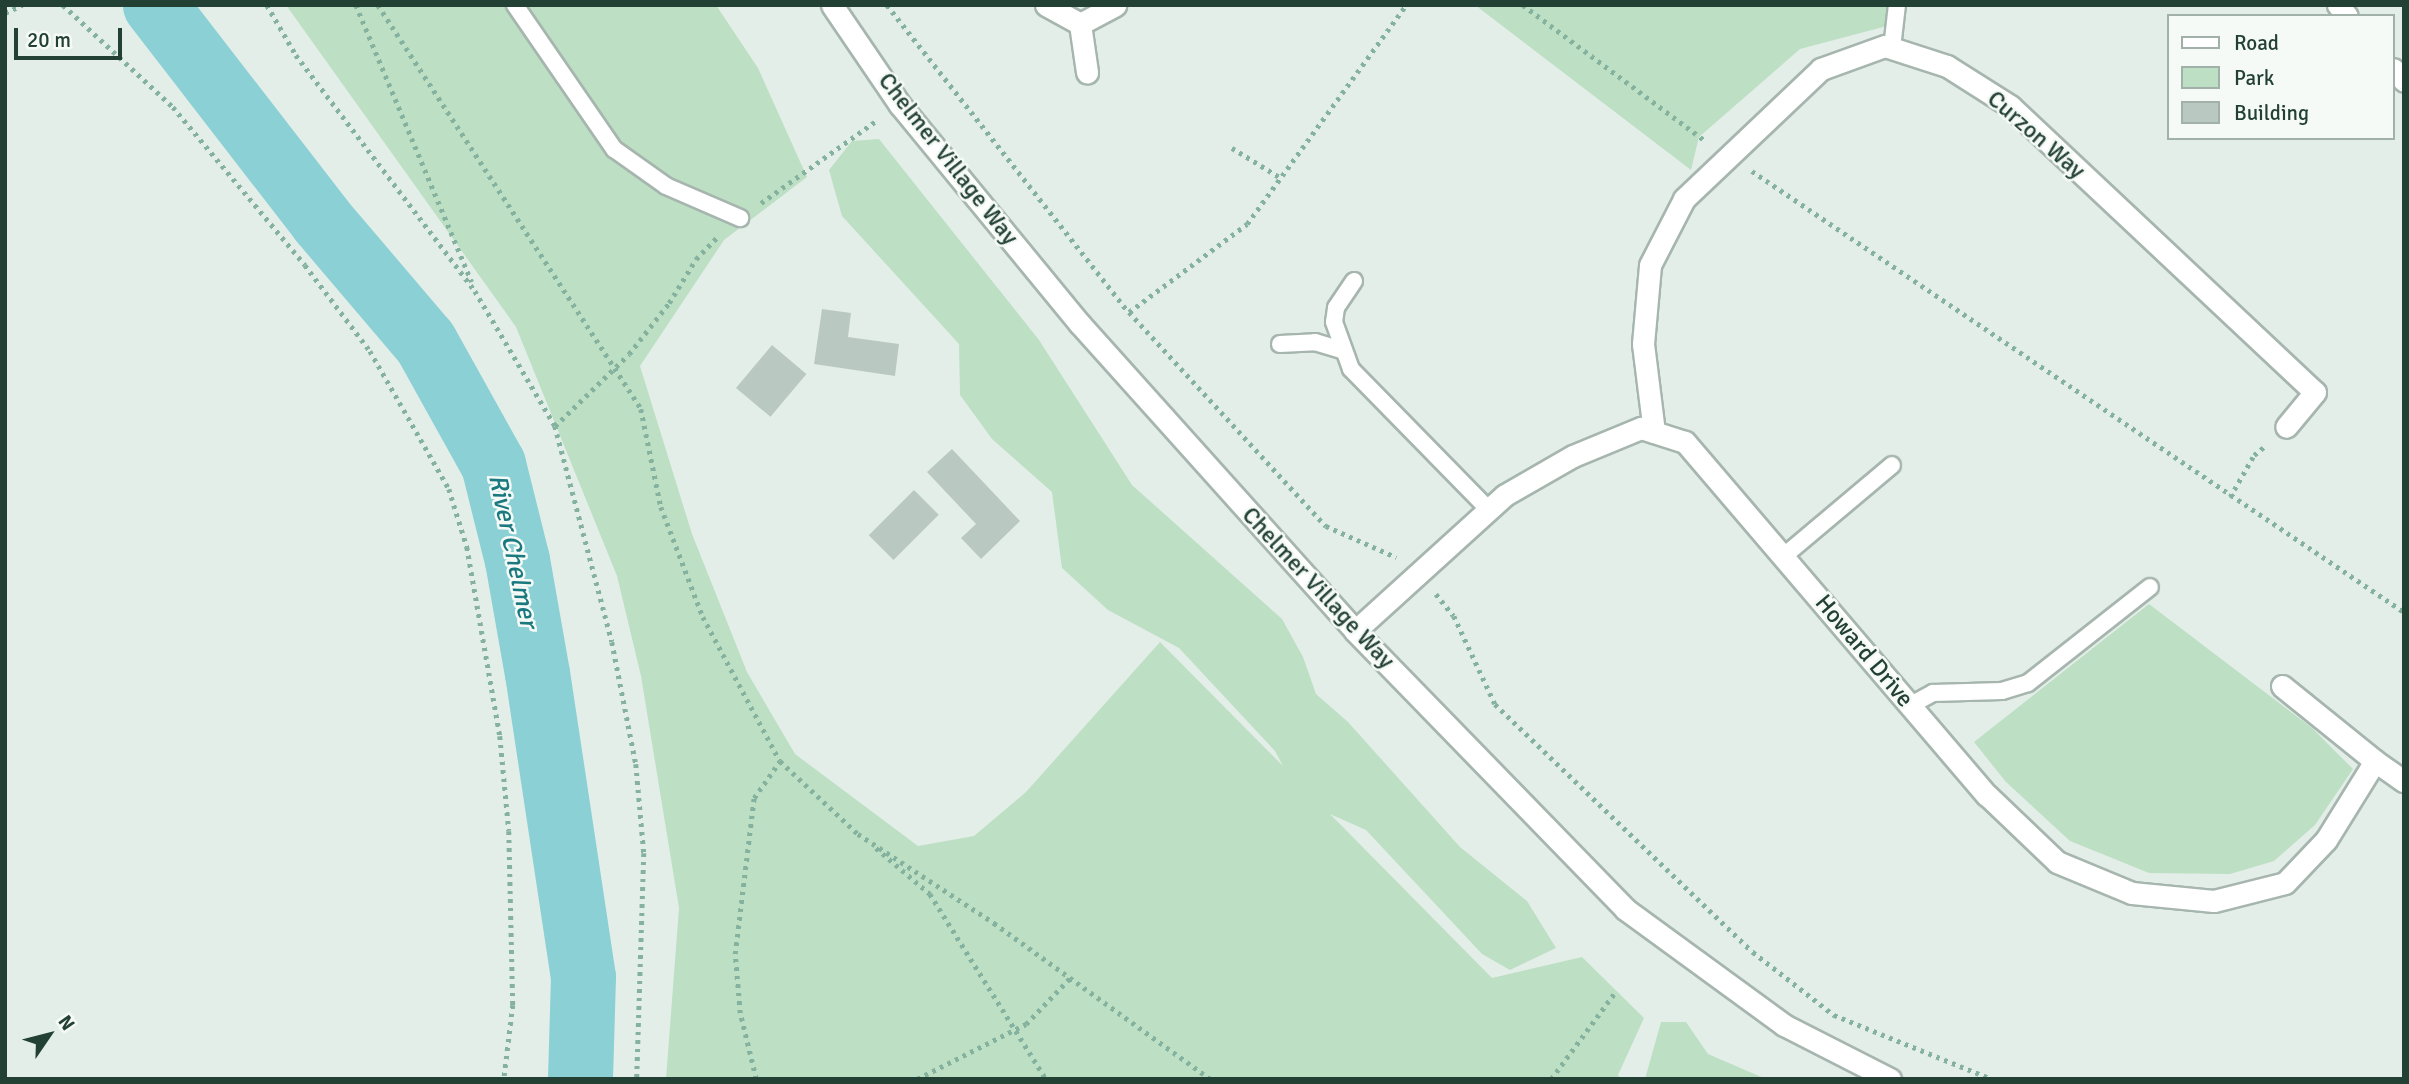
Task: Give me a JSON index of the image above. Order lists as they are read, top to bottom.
{
  "streets": {
    "street": ["Curzon Way", "Chelmer Village Way", "Howard Drive"]
  },
  "crossings": [
    ["Chelmer Village Way", "Howard Drive"]
  ],
  "water": ["River Chelmer"],
  "legend": ["Road", "Park", "Building"],
  "scale_bar": "20 m",
  "north": "top right"
}
